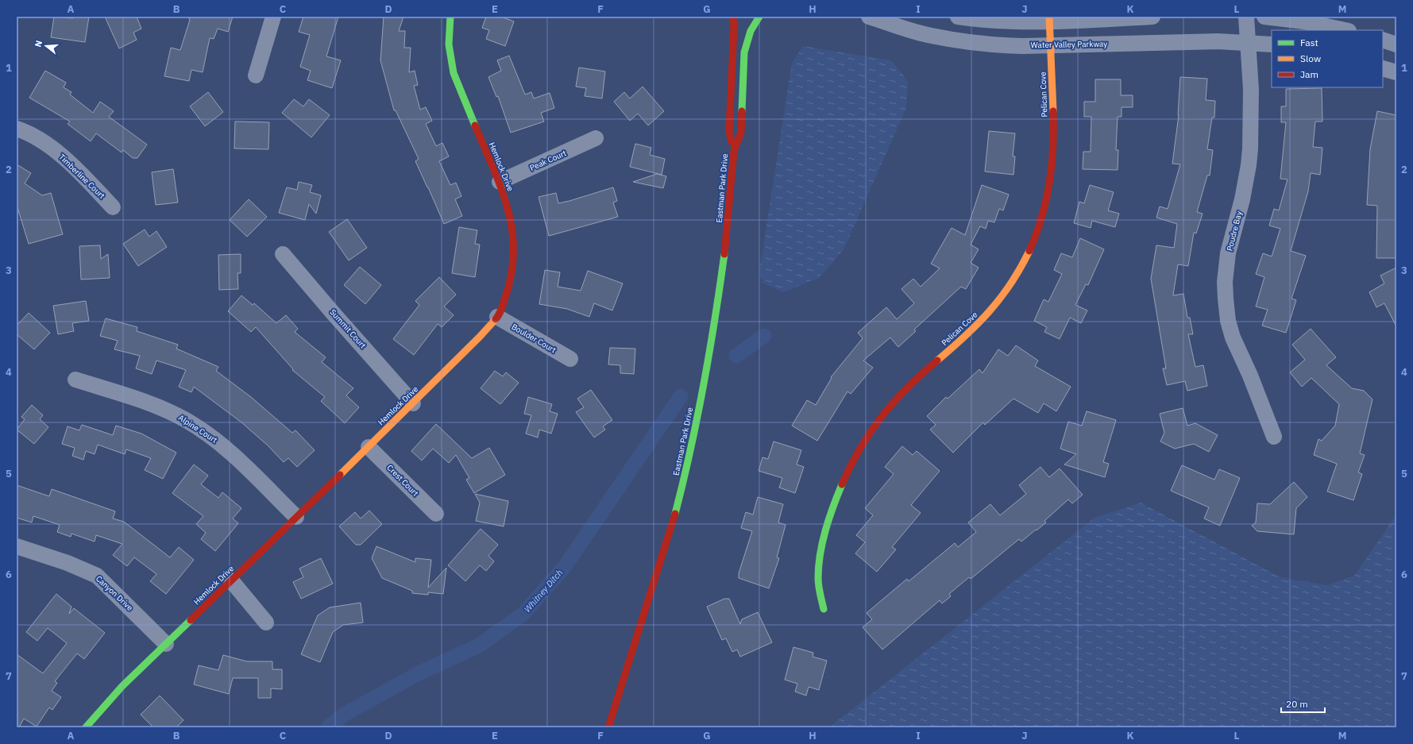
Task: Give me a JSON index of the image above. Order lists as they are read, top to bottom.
{
  "streets": {
    "street": [
      "Water Valley Parkway",
      "Pelican Cove",
      "Peak Court",
      "Hemlock Drive",
      "Timberline Court",
      "Eastman Park Drive",
      "Poudre Bay",
      "Summit Court",
      "Boulder Court",
      "Alpine Court",
      "Crest Court",
      "Canyon Drive"
    ]
  },
  "crossings": [
    ["Water Valley Parkway", "Pelican Cove"],
    ["Water Valley Parkway", "Poudre Bay"],
    ["Peak Court", "Hemlock Drive"],
    ["Hemlock Drive", "Summit Court"],
    ["Hemlock Drive", "Boulder Court"],
    ["Hemlock Drive", "Alpine Court"],
    ["Hemlock Drive", "Crest Court"],
    ["Hemlock Drive", "Canyon Drive"]
  ],
  "water": ["Whitney Ditch"],
  "legend": ["Fast", "Slow", "Jam"],
  "scale_bar": "20 m",
  "north": "left",
  "grid": {
    "columns": [
      "A",
      "B",
      "C",
      "D",
      "E",
      "F",
      "G",
      "H",
      "I",
      "J",
      "K",
      "L",
      "M"
    ],
    "rows": [
      "1",
      "2",
      "3",
      "4",
      "5",
      "6",
      "7"
    ]
  }
}
